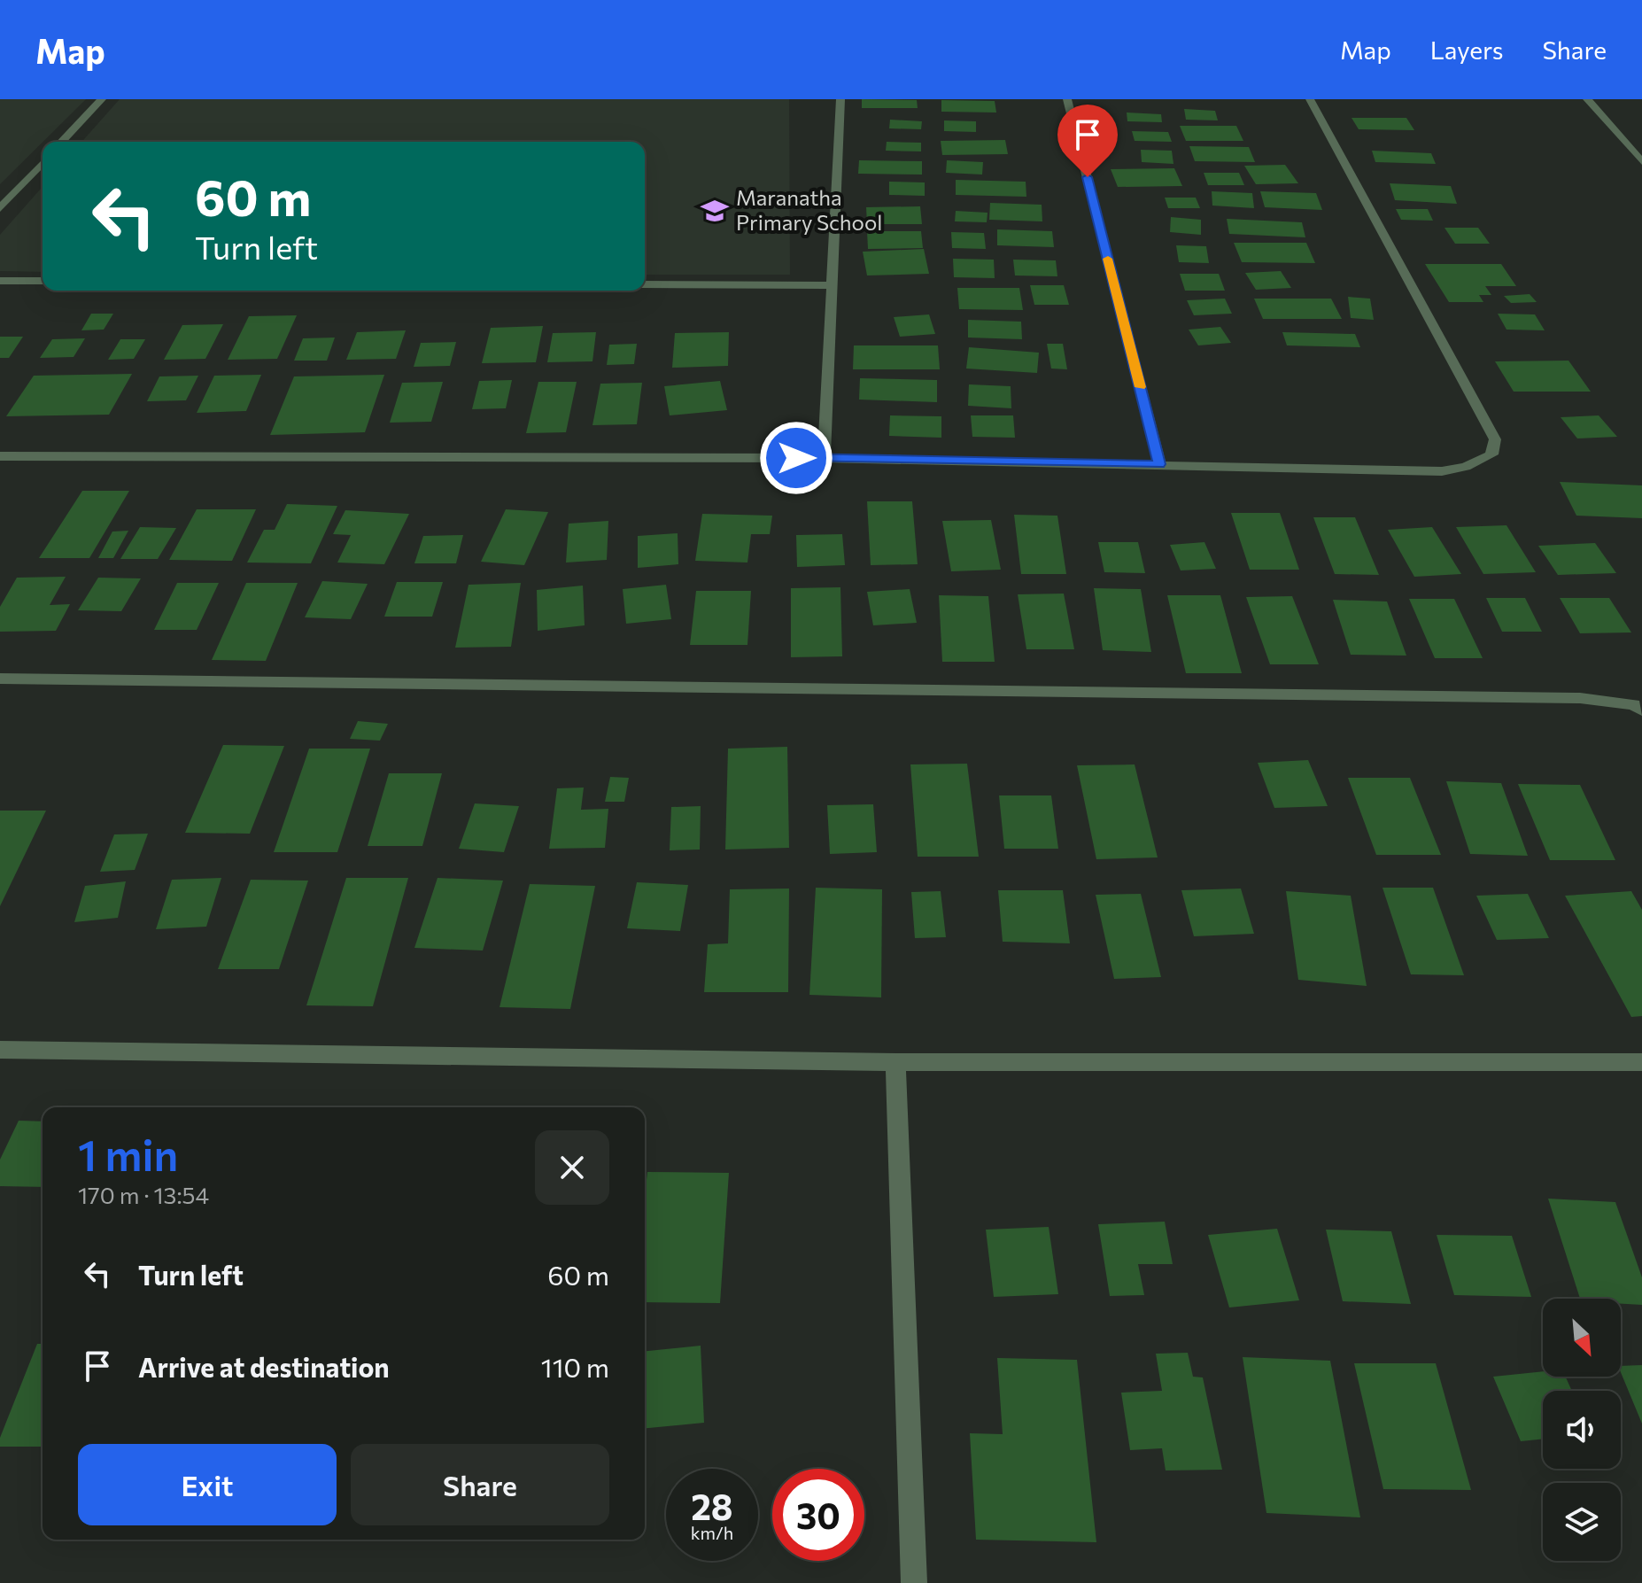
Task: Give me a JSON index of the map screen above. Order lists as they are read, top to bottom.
{
  "places": {
    "school or university": ["Maranatha Primary School"]
  },
  "north": "bottom right",
  "page": {
    "header": "Map",
    "nav": ["Map", "Layers", "Share"],
    "turn": ["60 m", "Turn left"],
    "heading": ["1 min", "170 m · 13:54"],
    "list": [
      {
        "name": "Turn left",
        "value": "60 m"
      },
      {
        "name": "Arrive at destination",
        "value": "110 m"
      }
    ],
    "buttons": ["Exit", "Share"],
    "speed": "28 km/h",
    "limit": "30"
  }
}
